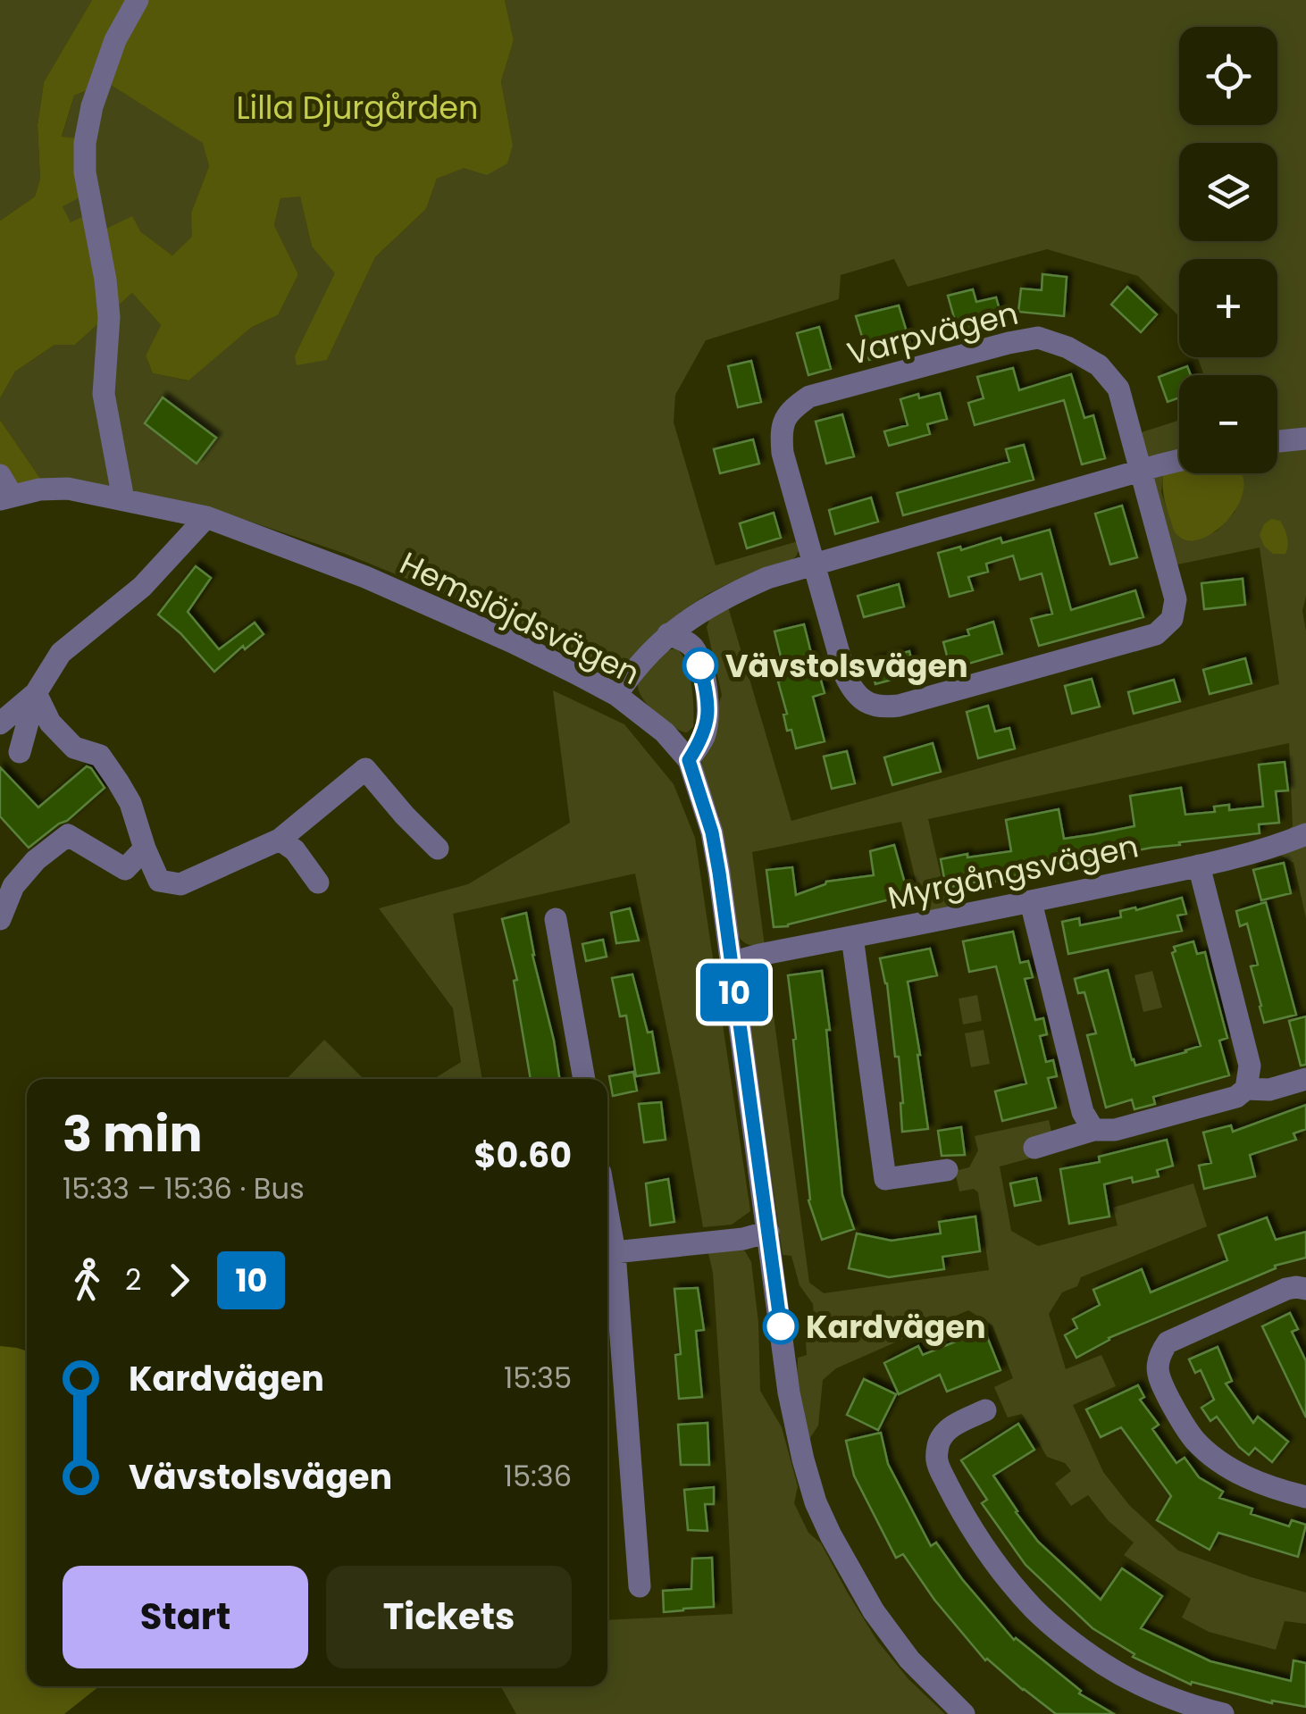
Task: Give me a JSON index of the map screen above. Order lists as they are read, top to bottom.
{
  "streets": {
    "street": ["Varpvägen", "Hemslöjdsvägen", "Myrgångsvägen"]
  },
  "crossings": [
    ["Hemslöjdsvägen", "Myrgångsvägen"]
  ],
  "parks": ["Lilla Djurgården"],
  "places": ["Vävstolsvägen", "Kardvägen"],
  "lines": ["bus line 10"],
  "page": {
    "on_map": "10",
    "map_buttons": ["+", "−"],
    "heading": ["3 min", "15:33 – 15:36 · Bus", "$0.60"],
    "legs": ["2", "10"],
    "list": [
      {
        "name": "Kardvägen",
        "value": "15:35"
      },
      {
        "name": "Vävstolsvägen",
        "value": "15:36"
      }
    ],
    "buttons": ["Start", "Tickets"]
  }
}
